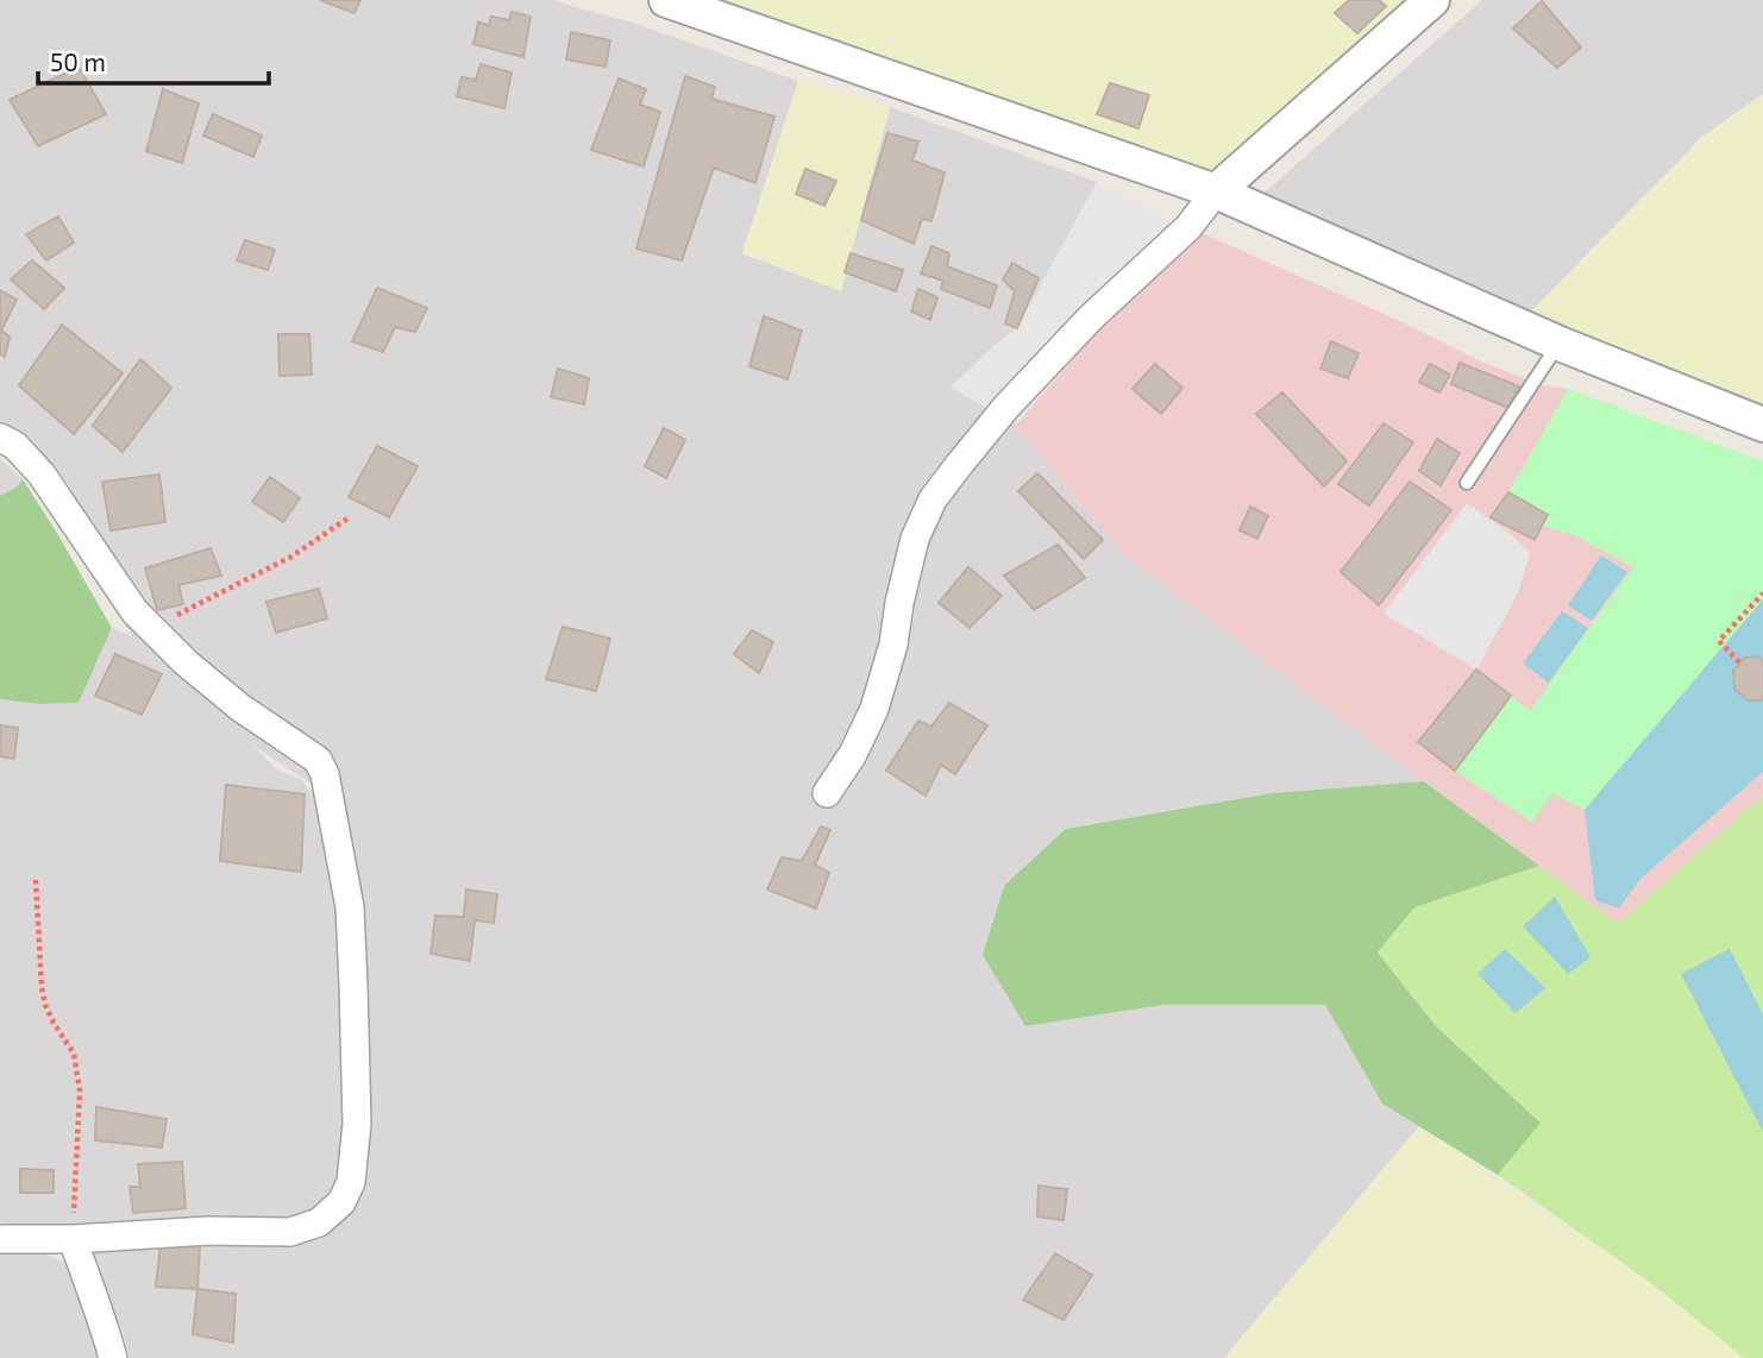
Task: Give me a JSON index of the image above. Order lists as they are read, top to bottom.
{
  "scale_bar": "50 m"
}
